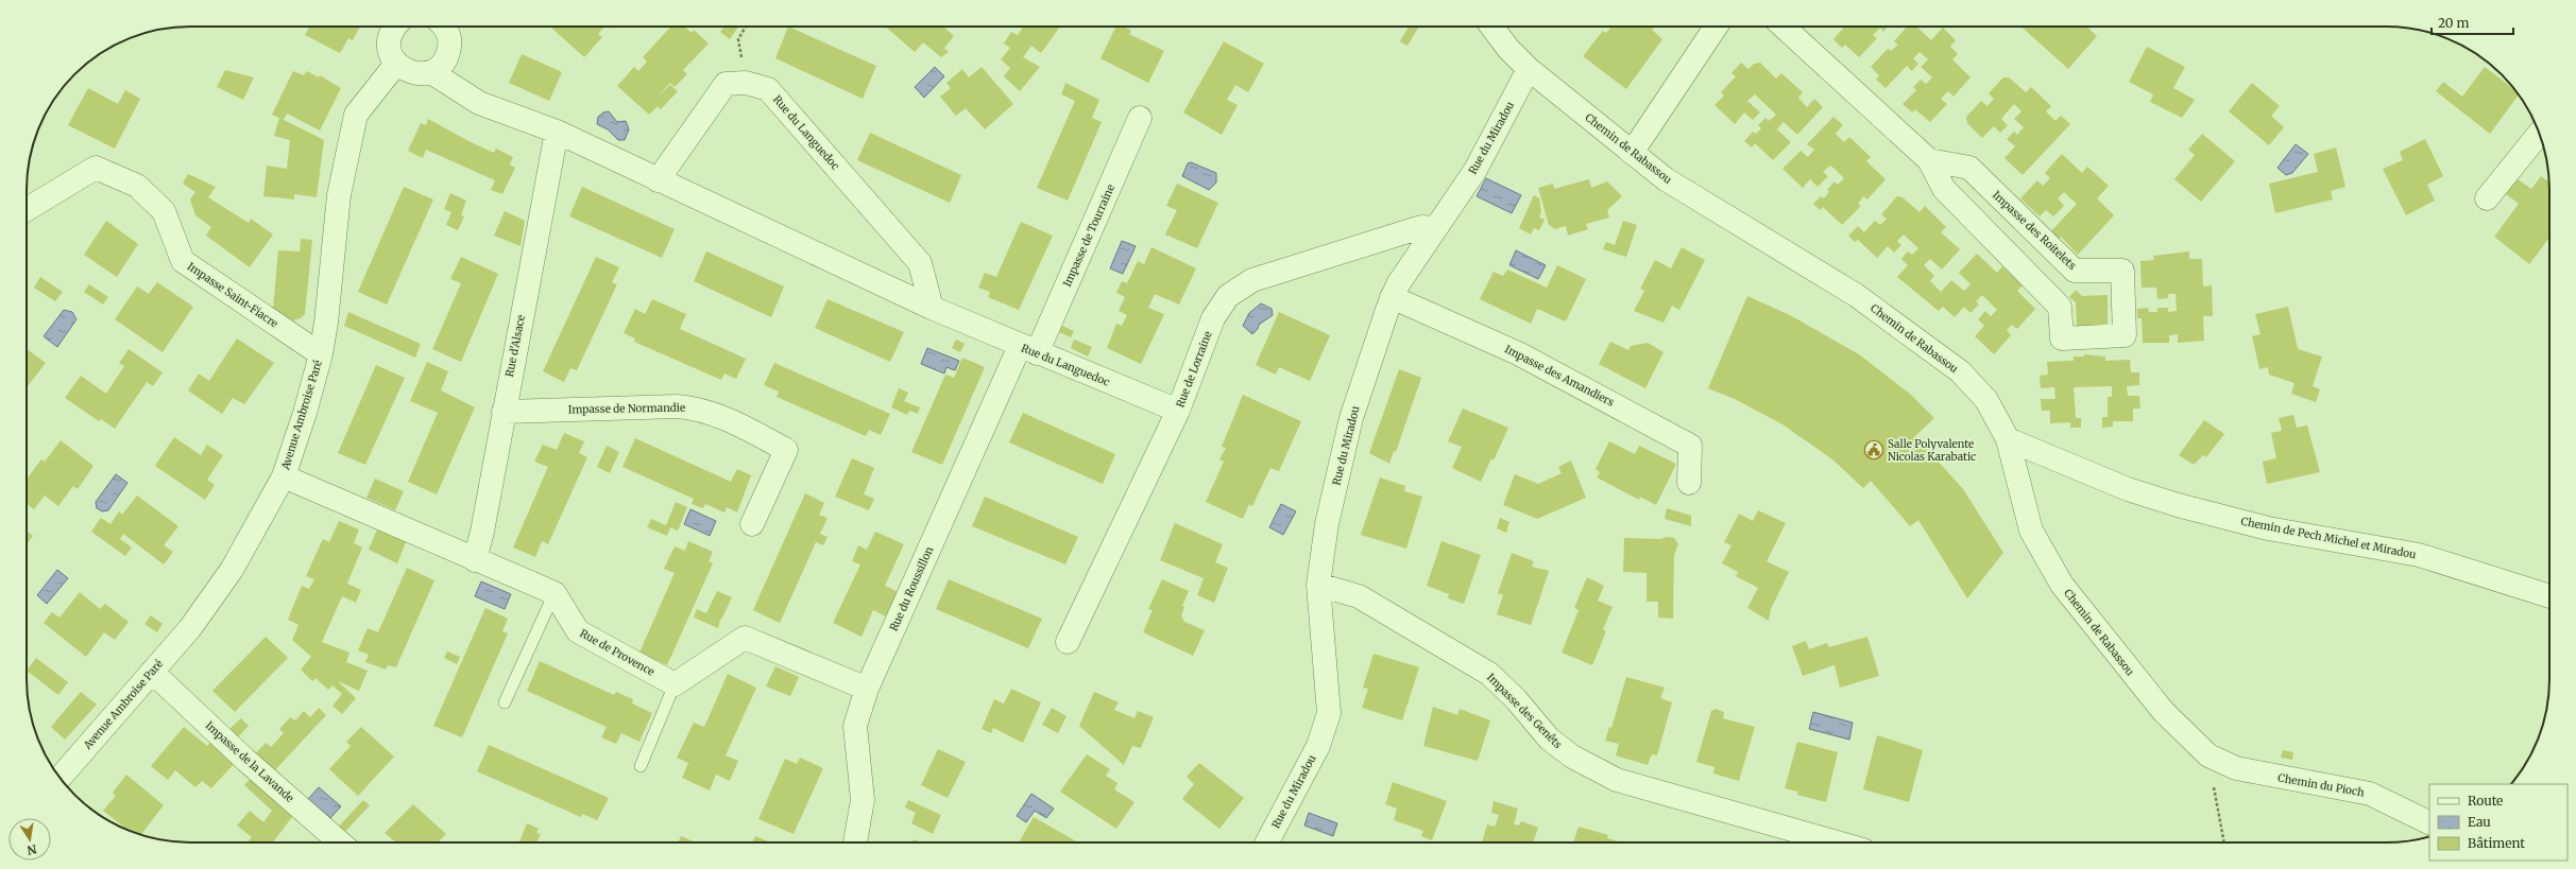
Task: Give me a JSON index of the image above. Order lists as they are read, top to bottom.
{
  "streets": {
    "street": [
      "Rue du Languedoc",
      "Rue du Miradou",
      "Chemin de Rabassou",
      "Impasse des Roitelets",
      "Impasse de Tourraine",
      "Impasse Saint-Fiacre",
      "Rue d'Alsace",
      "Rue de Lorraine",
      "Impasse des Amandiers",
      "Impasse de Normandie",
      "Avenue Ambroise Paré",
      "Chemin de Pech Michel et Miradou",
      "Rue du Roussillon",
      "Rue de Provence",
      "Impasse des Genêts",
      "Impasse de la Lavande",
      "Chemin du Pioch"
    ]
  },
  "crossings": [
    ["Rue du Languedoc", "Impasse de Tourraine"],
    ["Rue du Languedoc", "Rue d'Alsace"],
    ["Rue du Languedoc", "Rue de Lorraine"],
    ["Rue du Languedoc", "Rue du Roussillon"],
    ["Rue du Miradou", "Chemin de Rabassou"],
    ["Rue du Miradou", "Rue de Lorraine"],
    ["Rue du Miradou", "Impasse des Amandiers"],
    ["Rue du Miradou", "Impasse des Genêts"],
    ["Chemin de Rabassou", "Chemin de Pech Michel et Miradou"],
    ["Chemin de Rabassou", "Chemin du Pioch"],
    ["Impasse de Tourraine", "Rue du Roussillon"],
    ["Impasse Saint-Fiacre", "Avenue Ambroise Paré"],
    ["Rue d'Alsace", "Impasse de Normandie"],
    ["Avenue Ambroise Paré", "Impasse de la Lavande"]
  ],
  "places": {
    "public building": ["Salle Polyvalente Nicolas Karabatic"]
  },
  "legend": ["Route", "Eau", "Bâtiment"],
  "scale_bar": "20 m",
  "north": "bottom"
}
